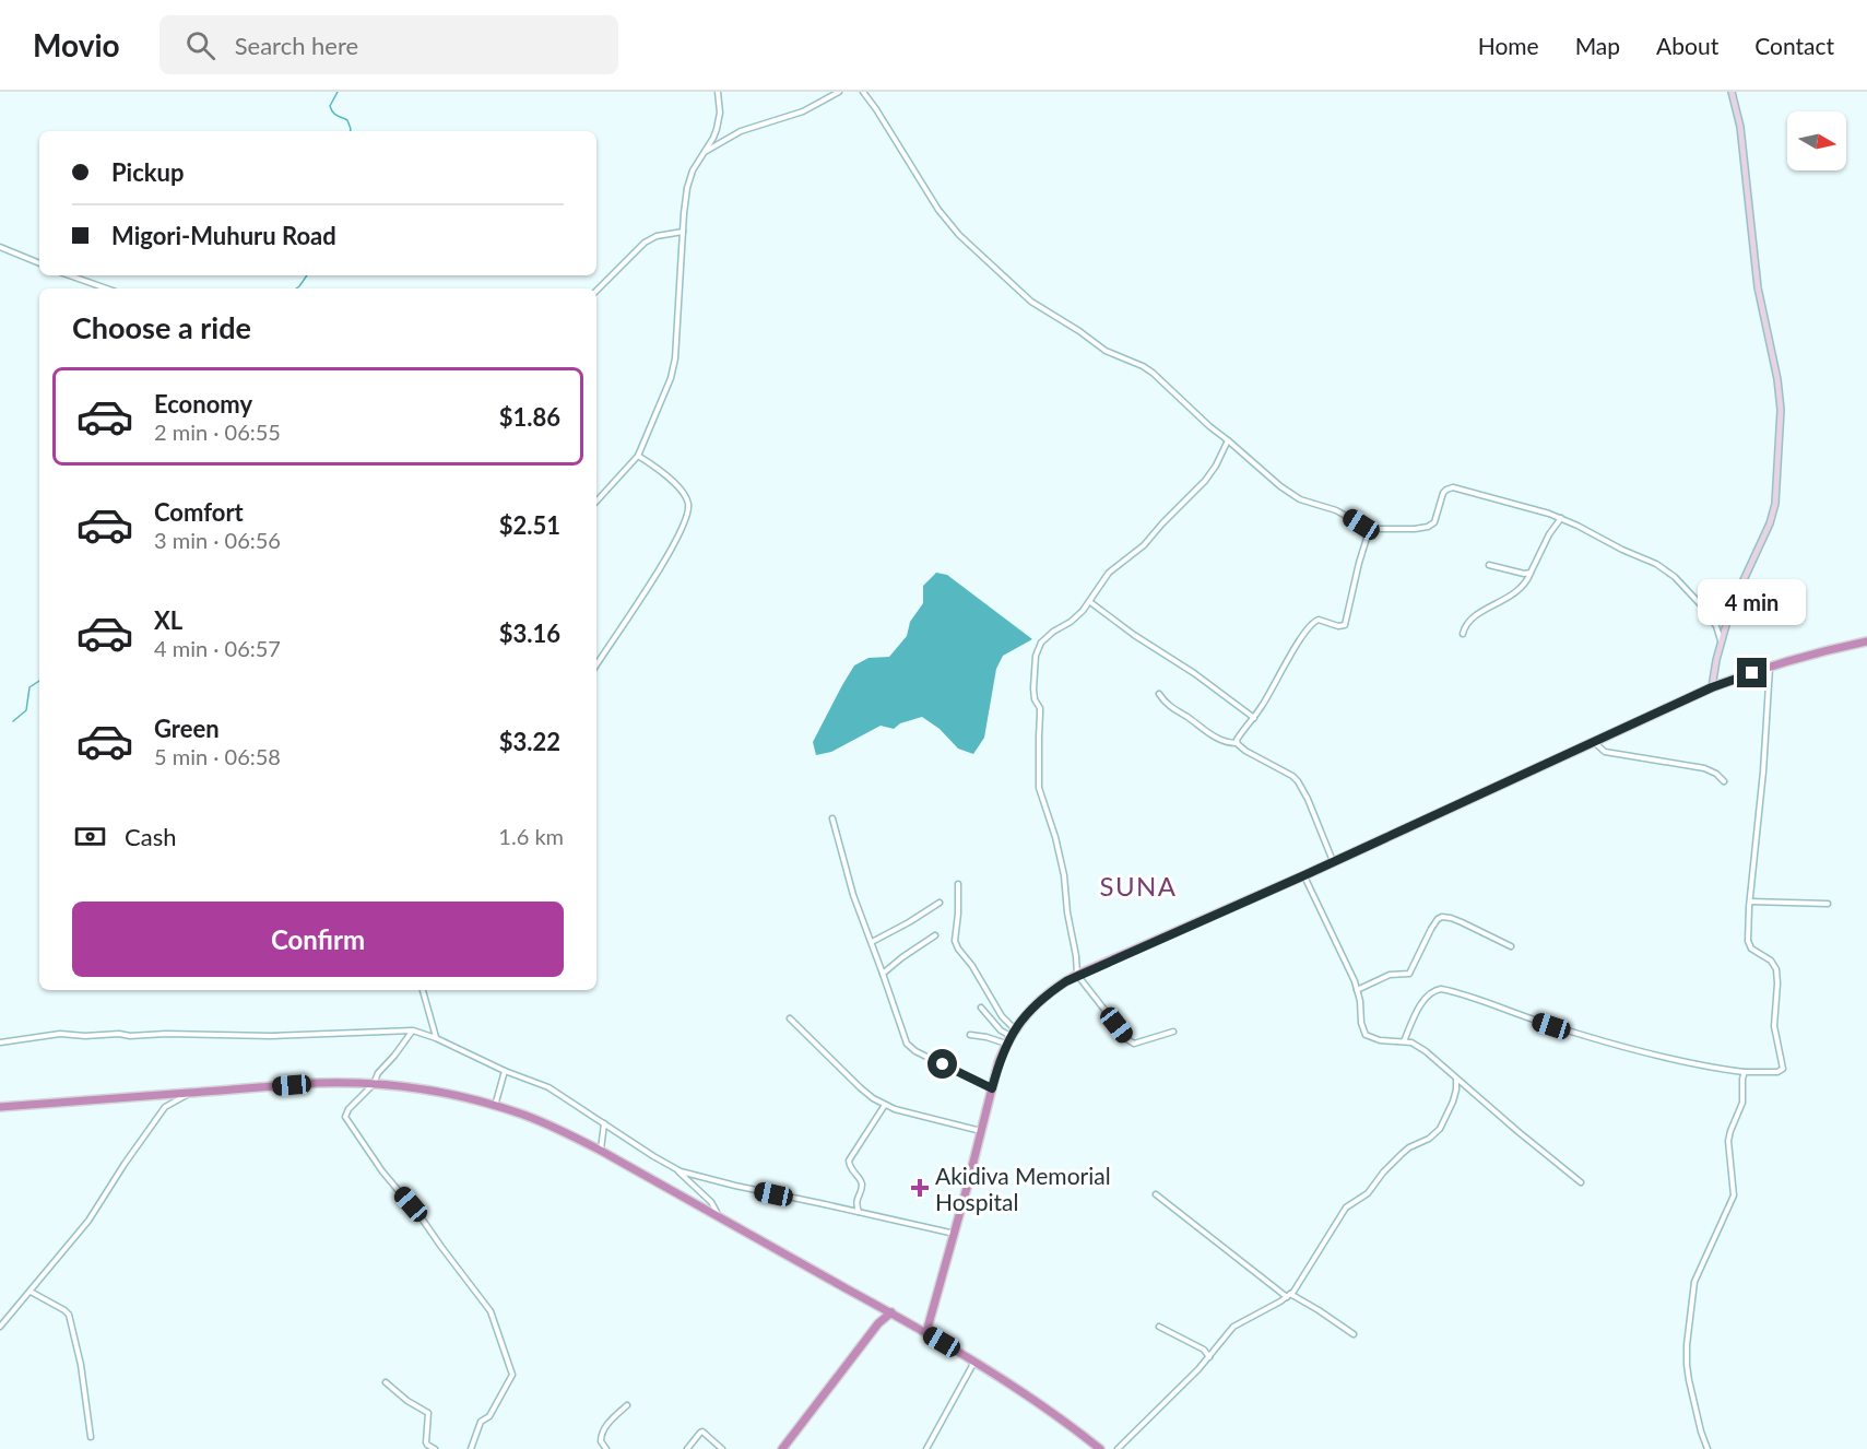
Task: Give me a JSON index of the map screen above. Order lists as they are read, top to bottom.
{
  "districts": ["SUNA"],
  "places": {
    "health": ["Akidiva Memorial Hospital"]
  },
  "north": "right",
  "page": {
    "header": "Movio",
    "search": "Search here",
    "nav": [
      "Home",
      "Map",
      "About",
      "Contact"
    ],
    "banner": ["Pickup", "Migori-Muhuru Road"],
    "heading": "Choose a ride",
    "list": [
      {
        "name": "Economy",
        "note": "2 min · 06:55",
        "value": "$1.86"
      },
      {
        "name": "Comfort",
        "note": "3 min · 06:56",
        "value": "$2.51"
      },
      {
        "name": "XL",
        "note": "4 min · 06:57",
        "value": "$3.16"
      },
      {
        "name": "Green",
        "note": "5 min · 06:58",
        "value": "$3.22"
      }
    ],
    "bubble": "4 min",
    "pay": ["Cash", "1.6 km"],
    "buttons": "Confirm"
  }
}
